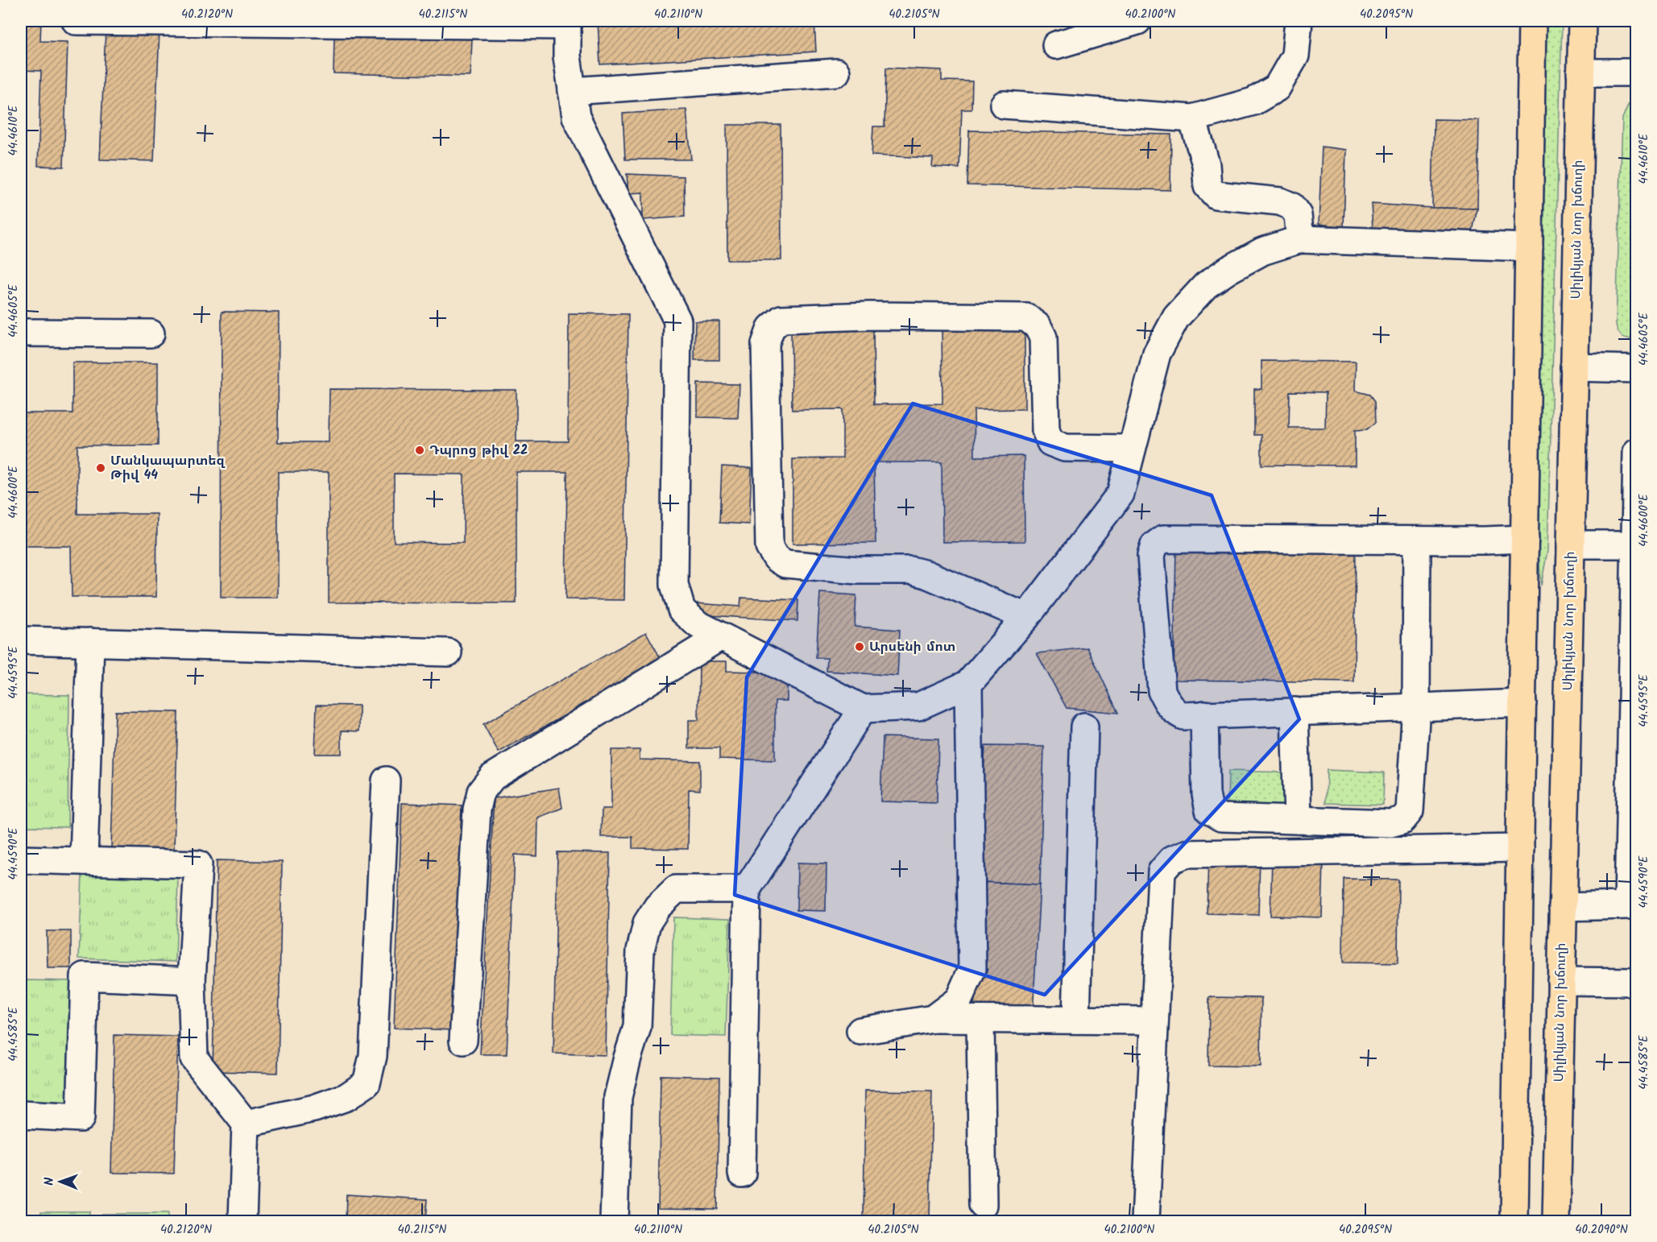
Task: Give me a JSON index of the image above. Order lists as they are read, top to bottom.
{
  "streets": {
    "highway": ["Սիլիկյան նոր խճուղի"]
  },
  "places": ["Դպրոց թիվ 22", "Մանկապարտեզ Թիվ 44", "Արսենի մոտ"],
  "north": "left",
  "coordinates": [
    "40.2120°N",
    "40.2115°N",
    "40.2110°N",
    "40.2105°N",
    "40.2100°N",
    "40.2095°N",
    "44.4610°E",
    "44.4605°E",
    "44.4600°E",
    "44.4595°E",
    "44.4590°E",
    "44.4585°E",
    "40.2090°N"
  ]
}
